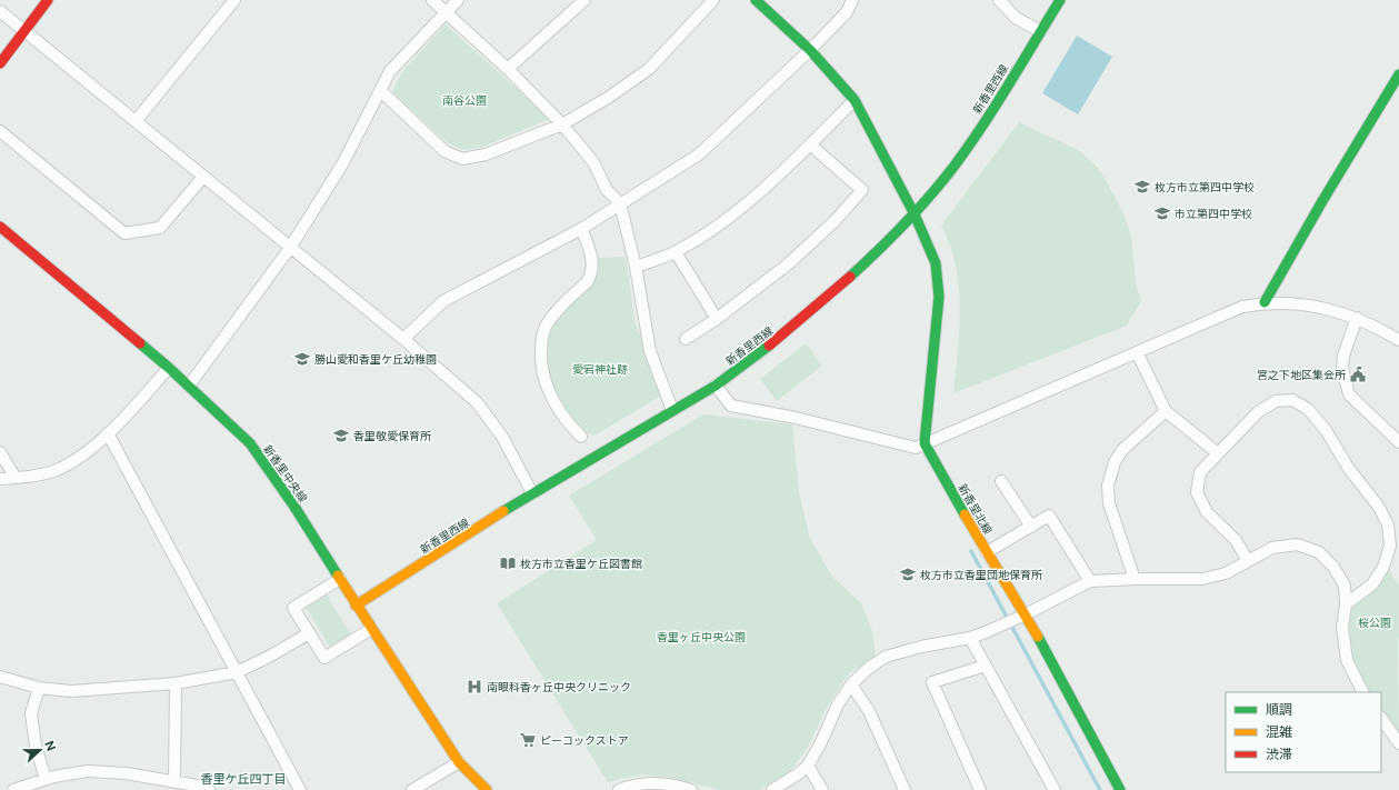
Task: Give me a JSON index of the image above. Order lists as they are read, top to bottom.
{
  "streets": {
    "street": ["新香里西線", "新香里中央線", "新香里北線"]
  },
  "crossings": [
    ["新香里西線", "新香里中央線"]
  ],
  "districts": ["香里ケ丘四丁目"],
  "parks": [
    "南谷公園",
    "愛宕神社跡",
    "桜公園",
    "香里ヶ丘中央公園"
  ],
  "places": {
    "school or university": [
      "枚方市立第四中学校",
      "市立第四中学校",
      "勝山愛和香里ケ丘幼稚園",
      "香里敬愛保育所",
      "枚方市立香里団地保育所"
    ],
    "public building": ["宮之下地区集会所"],
    "library": ["枚方市立香里ケ丘図書館"],
    "hospital": ["南眼科香ヶ丘中央クリニック"],
    "supermarket": ["ピーコックストア"]
  },
  "legend": ["順調", "混雑", "渋滞"],
  "north": "right"
}
